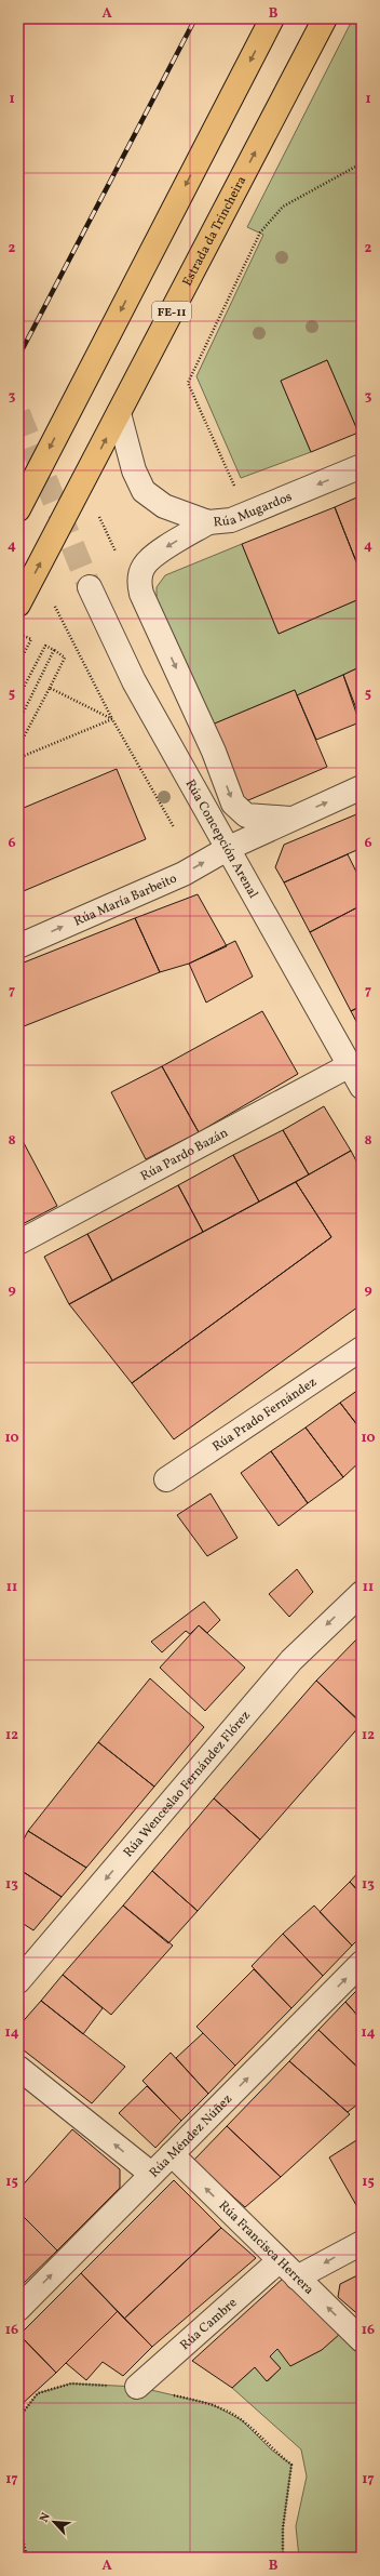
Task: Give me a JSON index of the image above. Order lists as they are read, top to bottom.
{
  "streets": {
    "highway": ["Estrada da Trincheira", "FE-11"],
    "street": [
      "Rúa Mugardos",
      "Rúa Concepción Arenal",
      "Rúa María Barbeito",
      "Rúa Pardo Bazán",
      "Rúa Prado Fernández",
      "Rúa Wenceslao Fernández Flórez",
      "Rúa Méndez Núñez",
      "Rúa Francisca Herrera",
      "Rúa Cambre"
    ]
  },
  "crossings": [
    ["Estrada da Trincheira", "Rúa Mugardos"],
    ["Rúa Concepción Arenal", "Rúa María Barbeito"],
    ["Rúa Concepción Arenal", "Rúa Pardo Bazán"],
    ["Rúa Méndez Núñez", "Rúa Francisca Herrera"],
    ["Rúa Francisca Herrera", "Rúa Cambre"]
  ],
  "one_way": [
    "Rúa Mugardos",
    "Rúa María Barbeito",
    "Rúa Wenceslao Fernández Flórez",
    "Rúa Méndez Núñez",
    "Rúa Francisca Herrera"
  ],
  "north": "top left",
  "grid": {
    "columns": ["A", "B"],
    "rows": [
      "1",
      "2",
      "3",
      "4",
      "5",
      "6",
      "7",
      "8",
      "9",
      "10",
      "11",
      "12",
      "13",
      "14",
      "15",
      "16",
      "17"
    ]
  }
}
